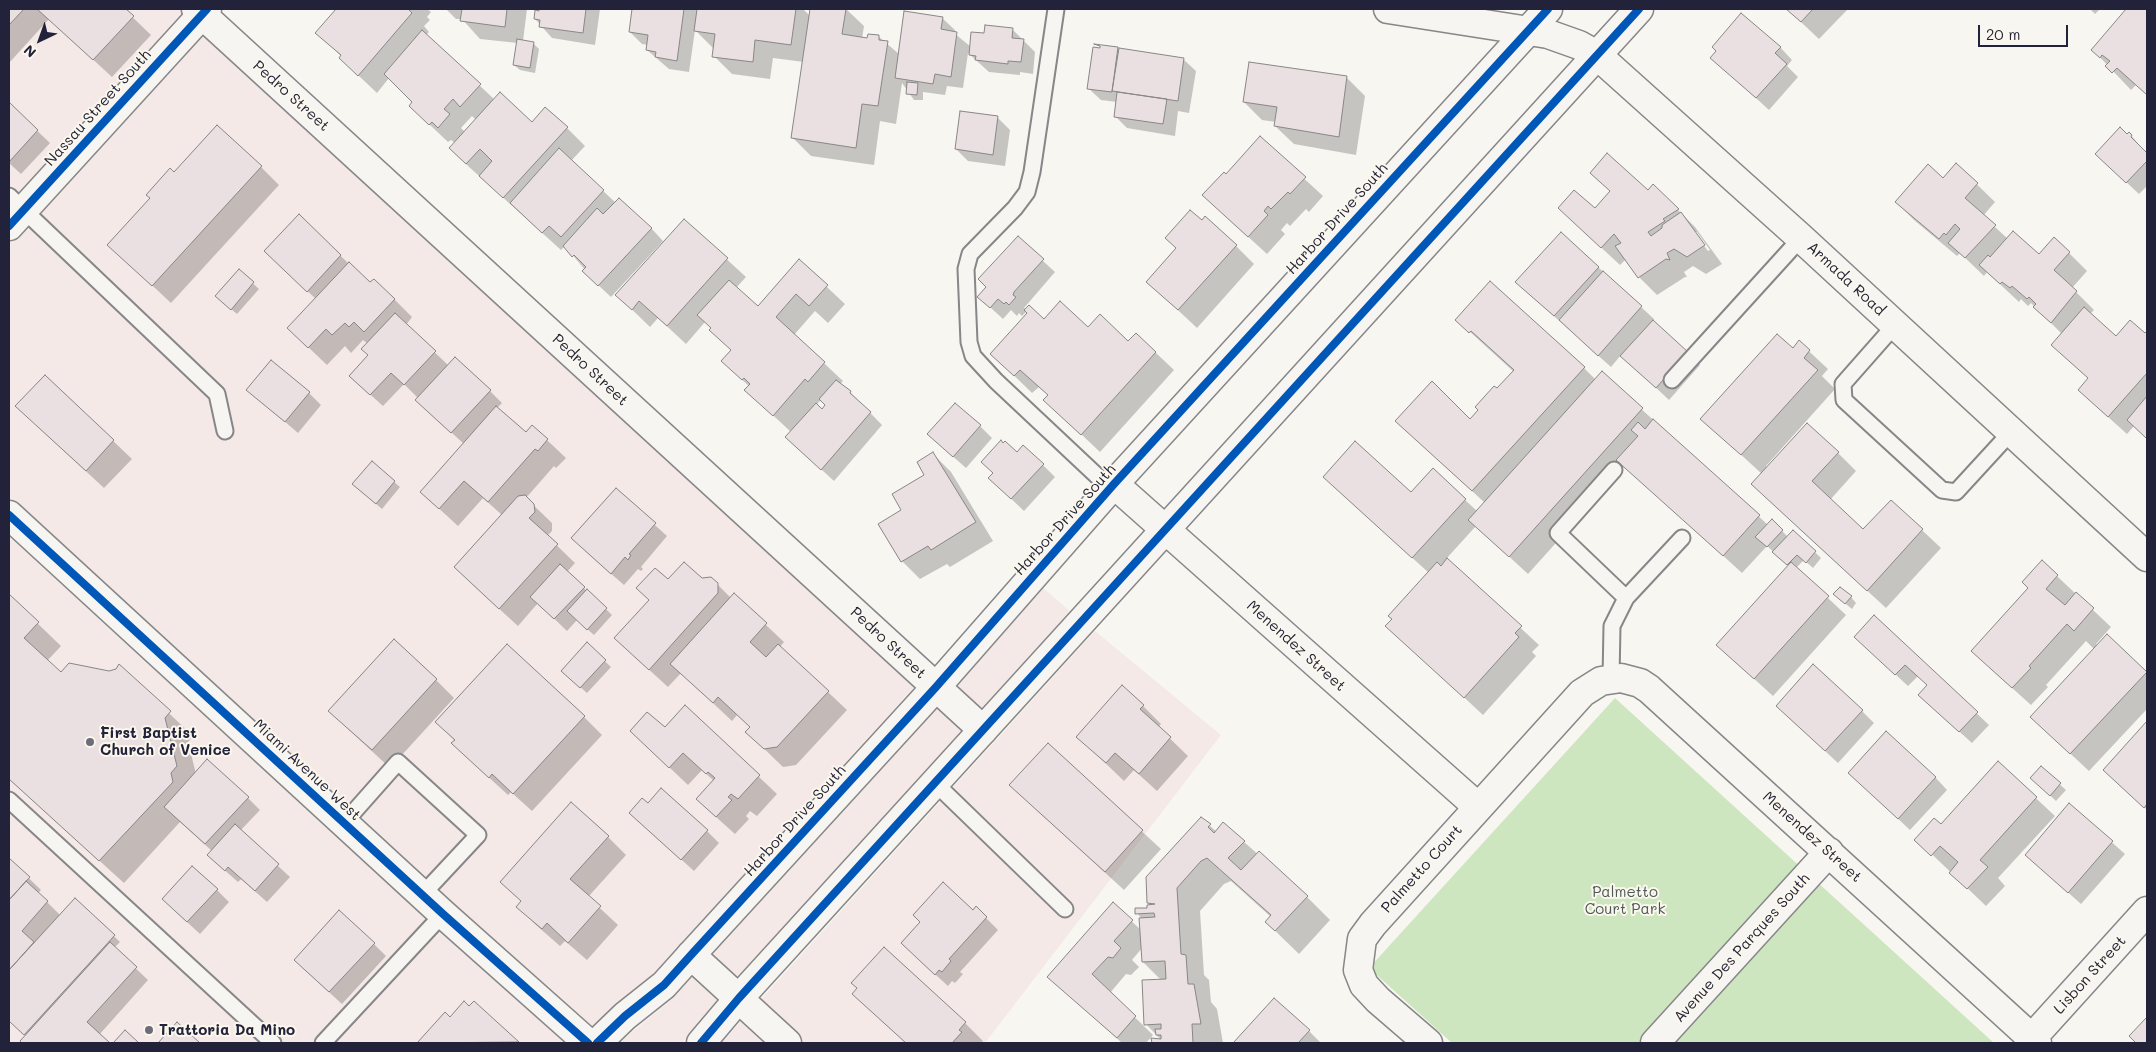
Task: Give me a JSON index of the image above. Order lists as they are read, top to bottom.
{
  "streets": {
    "street": [
      "Pedro Street",
      "Nassau Street South",
      "Harbor Drive South",
      "Armada Road",
      "Menendez Street",
      "Miami Avenue West",
      "Palmetto Court",
      "Avenue Des Parques South",
      "Lisbon Street"
    ]
  },
  "crossings": [
    ["Pedro Street", "Nassau Street South"],
    ["Pedro Street", "Harbor Drive South"],
    ["Harbor Drive South", "Armada Road"],
    ["Harbor Drive South", "Menendez Street"],
    ["Menendez Street", "Palmetto Court"],
    ["Menendez Street", "Avenue Des Parques South"],
    ["Menendez Street", "Lisbon Street"]
  ],
  "parks": ["Palmetto Court Park"],
  "places": ["First Baptist Church of Venice", "Trattoria Da Mino"],
  "scale_bar": "20 m",
  "north": "bottom left"
}
